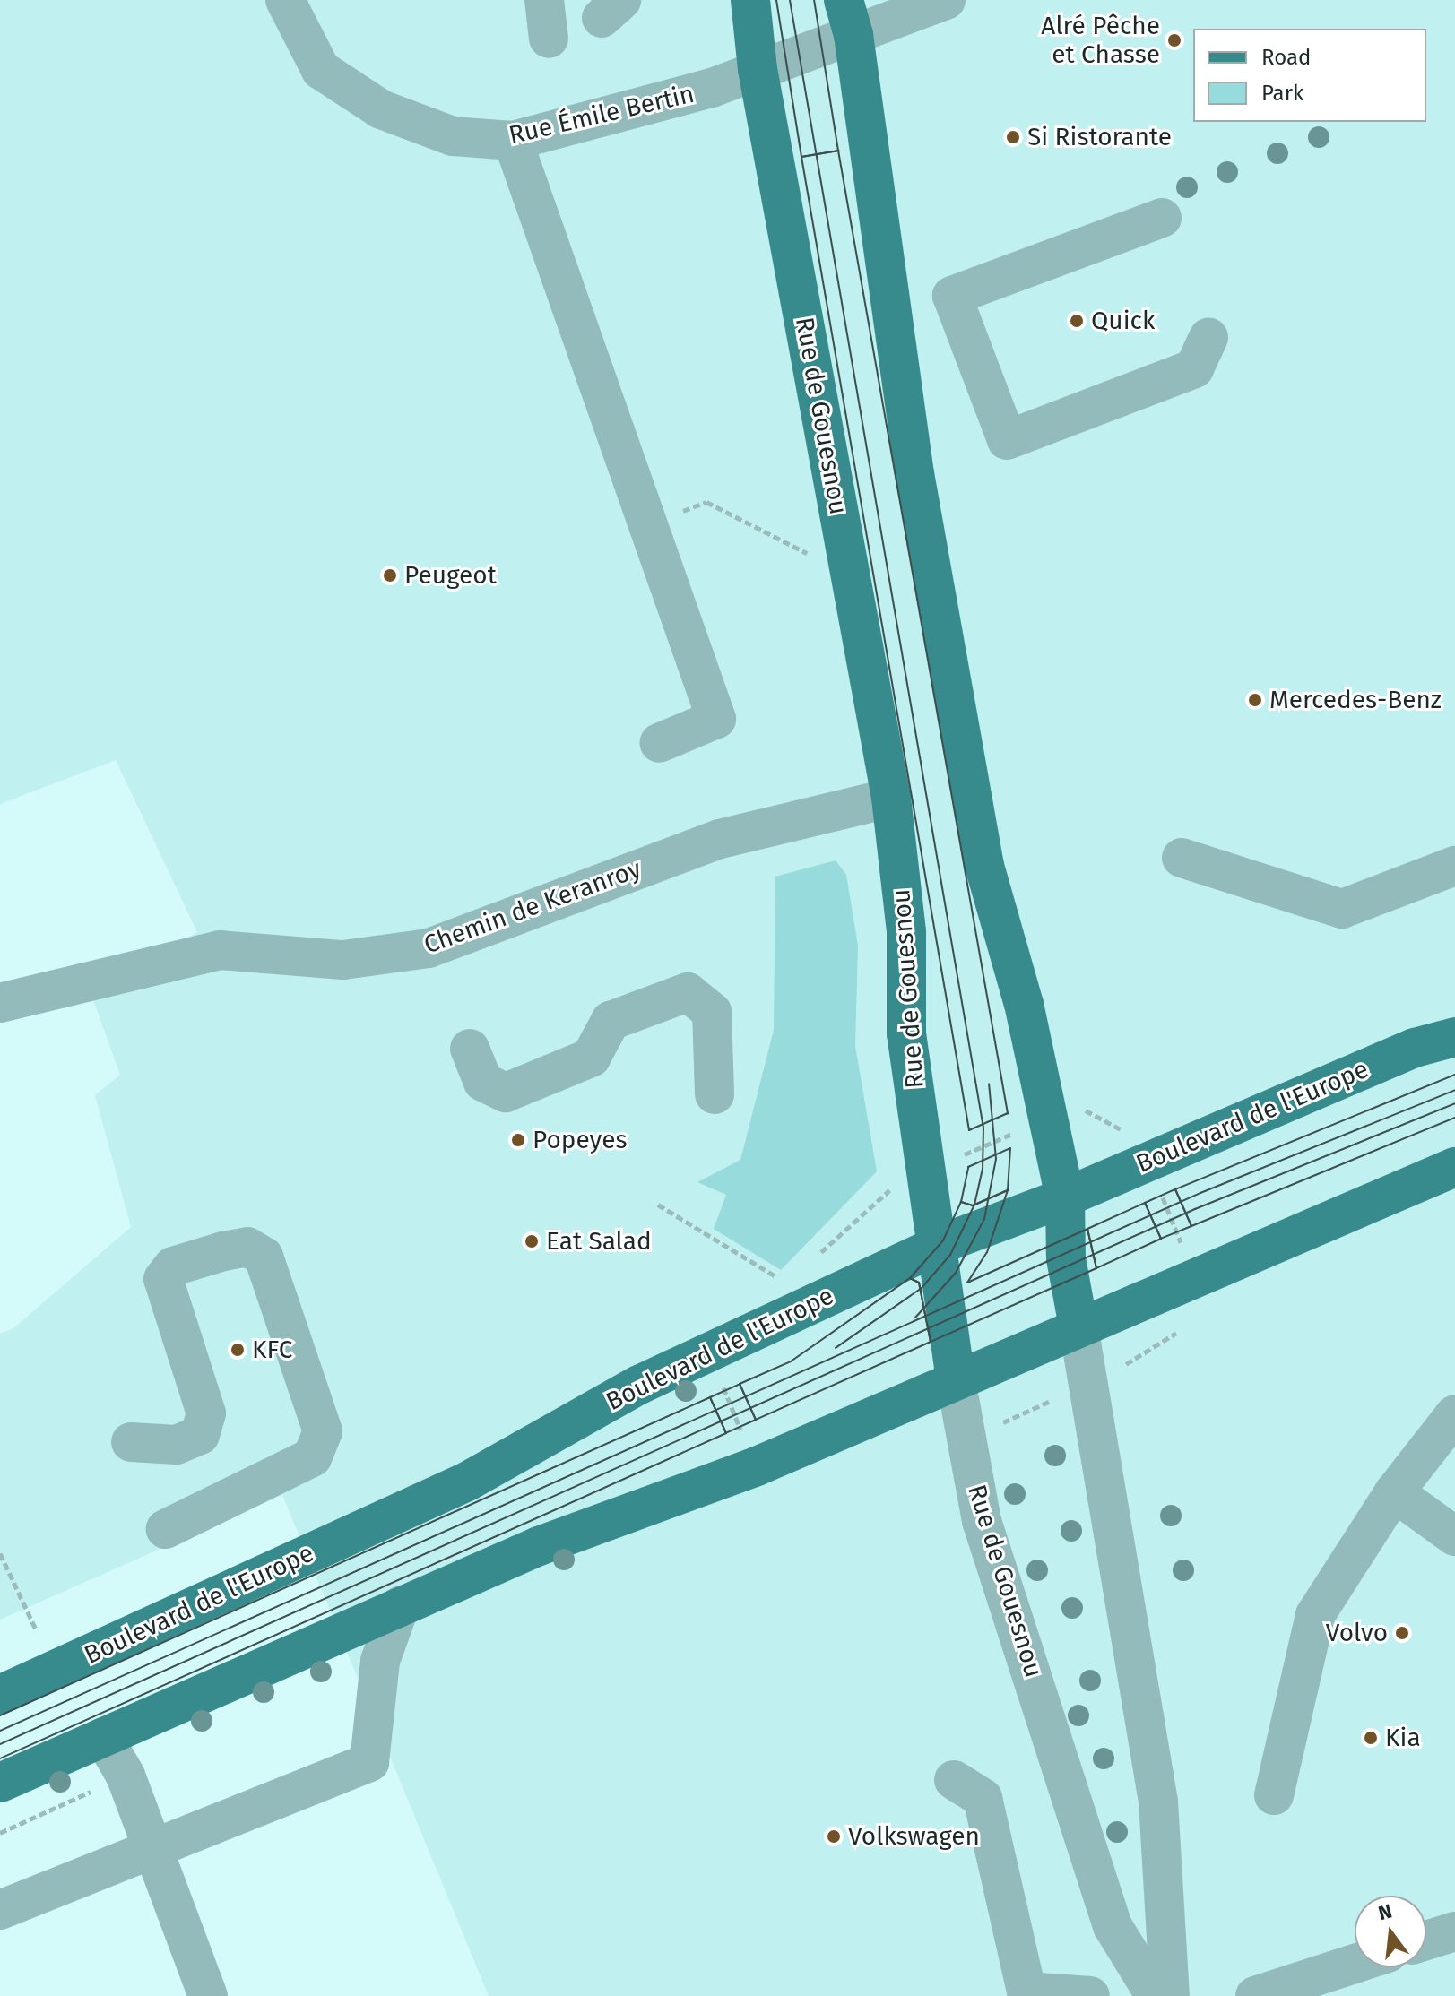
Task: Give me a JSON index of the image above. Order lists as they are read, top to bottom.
{
  "streets": {
    "main road": ["Rue de Gouesnou", "Boulevard de l'Europe"],
    "street": ["Rue Émile Bertin", "Chemin de Keranroy"]
  },
  "crossings": [
    ["Rue Émile Bertin", "Rue de Gouesnou"],
    ["Rue de Gouesnou", "Chemin de Keranroy"],
    ["Rue de Gouesnou", "Boulevard de l'Europe"]
  ],
  "places": [
    "Alré Pêche et Chasse",
    "Si Ristorante",
    "Quick",
    "Peugeot",
    "Mercedes-Benz",
    "Popeyes",
    "Eat Salad",
    "KFC",
    "Volvo",
    "Kia",
    "Volkswagen"
  ],
  "legend": ["Road", "Park"],
  "north": "top"
}
